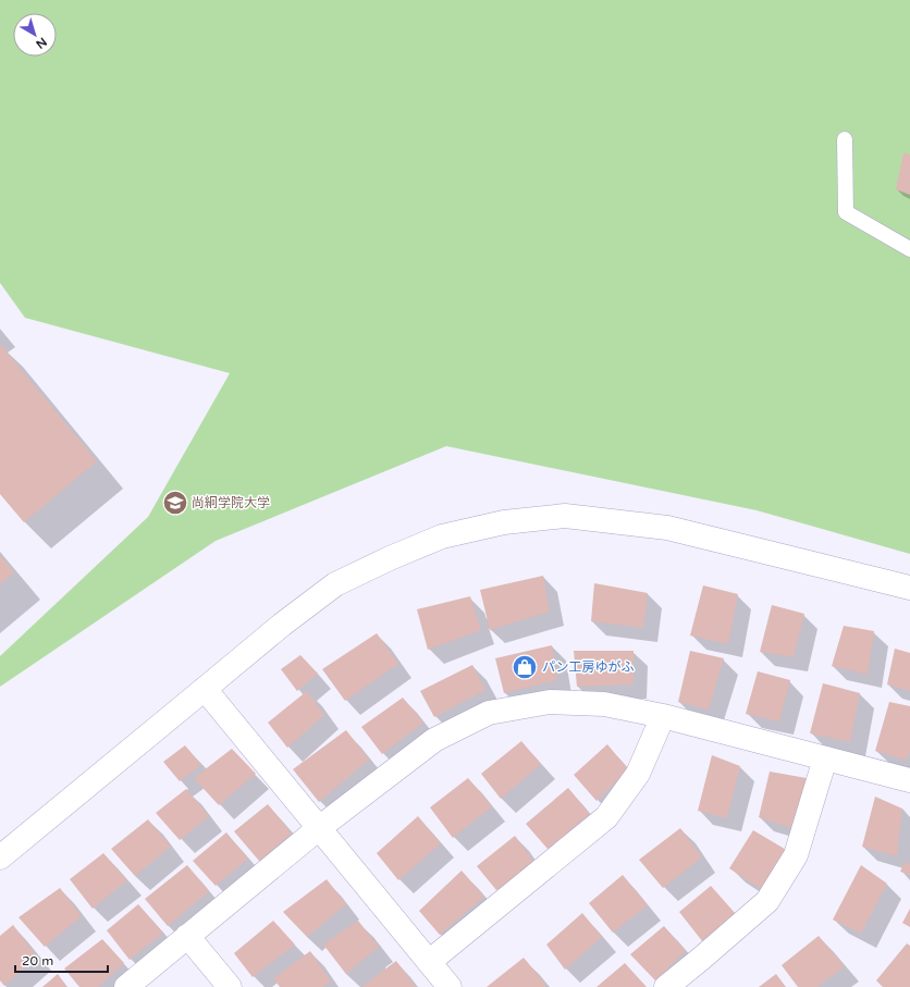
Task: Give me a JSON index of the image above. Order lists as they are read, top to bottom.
{
  "places": {
    "school or university": ["尚絅学院大学"],
    "shop": ["パン工房ゆがふ"]
  },
  "scale_bar": "20 m",
  "north": "bottom right"
}
